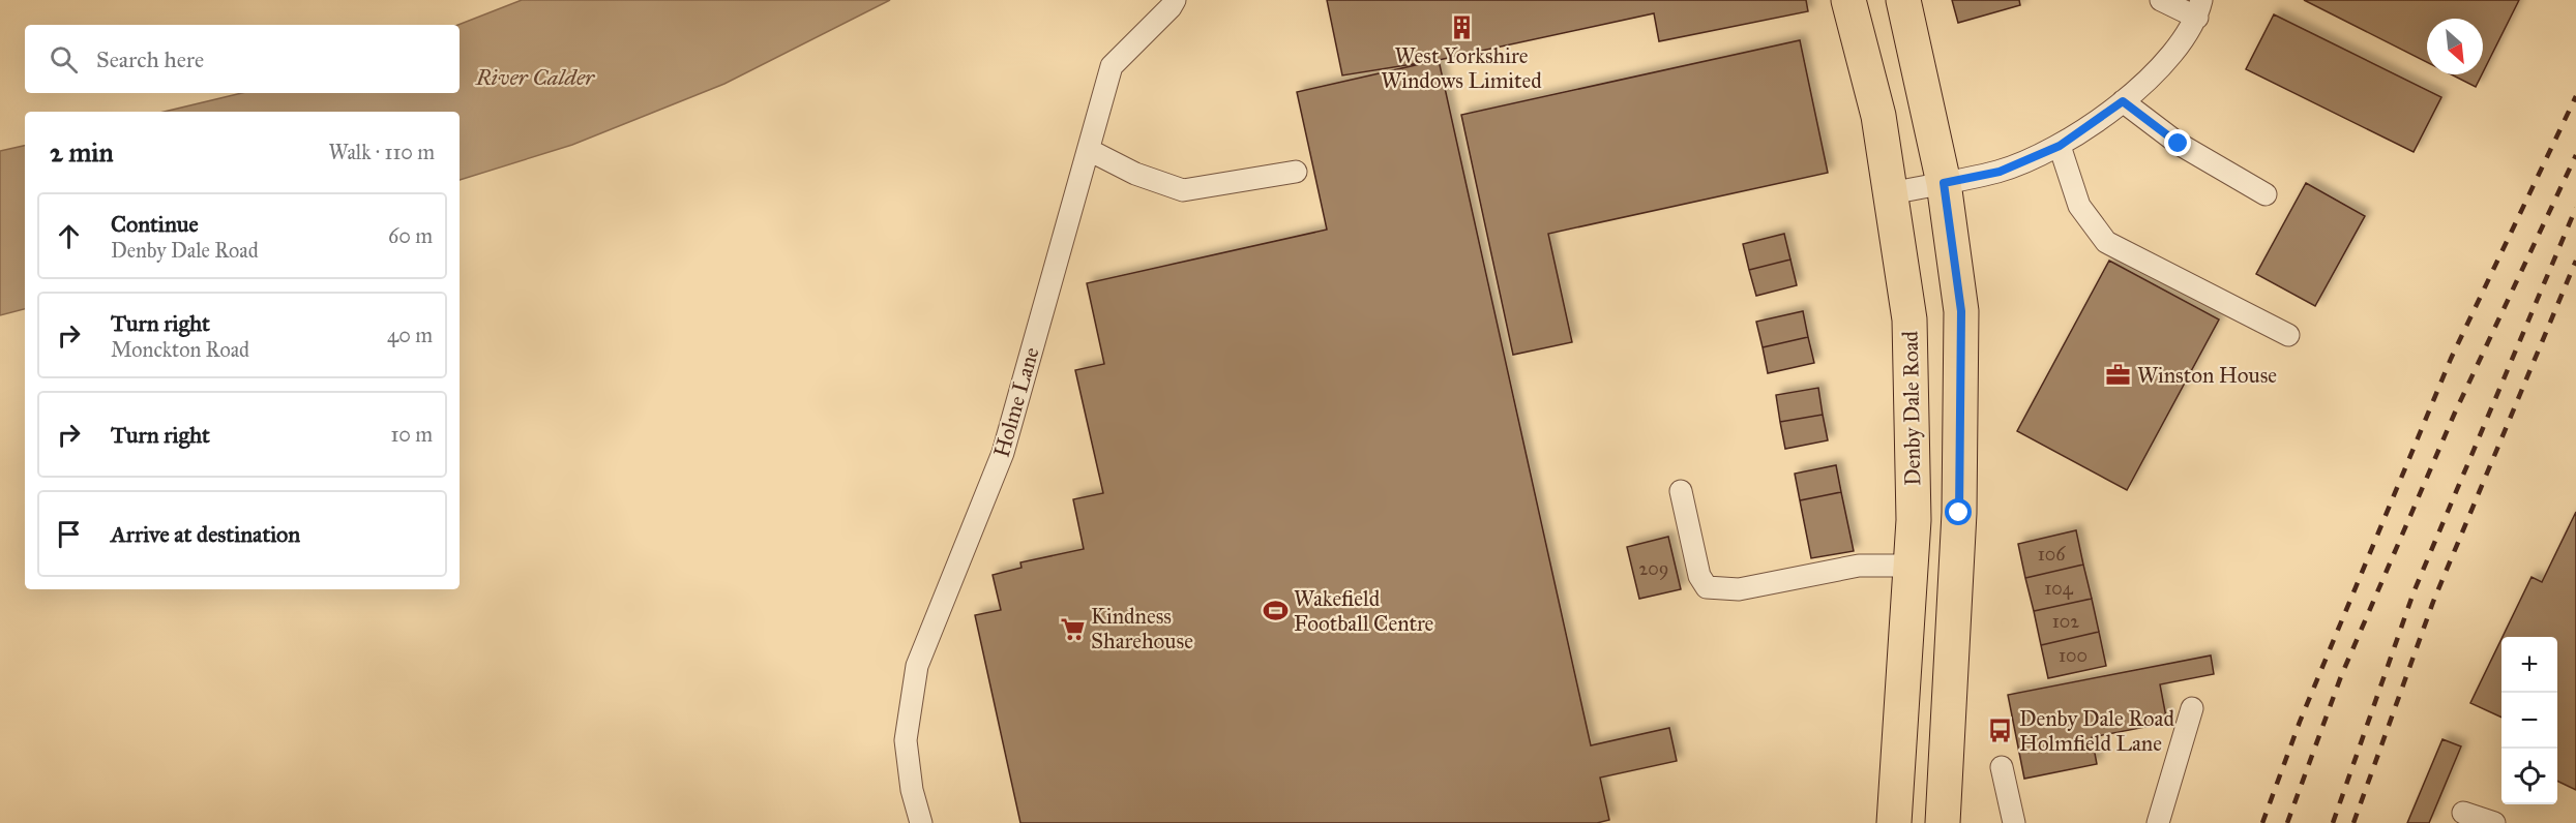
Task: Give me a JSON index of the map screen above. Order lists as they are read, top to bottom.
{
  "streets": {
    "main road": ["Denby Dale Road"],
    "lane": ["Holme Lane"]
  },
  "water": ["River Calder"],
  "places": {
    "building": ["West Yorkshire Windows Limited"],
    "office": ["Winston House"],
    "sports": ["Wakefield Football Centre"],
    "supermarket": ["Kindness Sharehouse"],
    "bus stop": ["Denby Dale Road Holmfield Lane"]
  },
  "house_numbers": [
    "106",
    "209",
    "104",
    "102",
    "100"
  ],
  "north": "bottom right",
  "page": {
    "search": "Search here",
    "heading": ["2 min", "Walk · 110 m"],
    "list": [
      ["Continue", "Denby Dale Road", "60 m"],
      ["Turn right", "Monckton Road", "40 m"],
      ["Turn right", "10 m"],
      "Arrive at destination"
    ],
    "map_buttons": ["+", "−"]
  }
}
